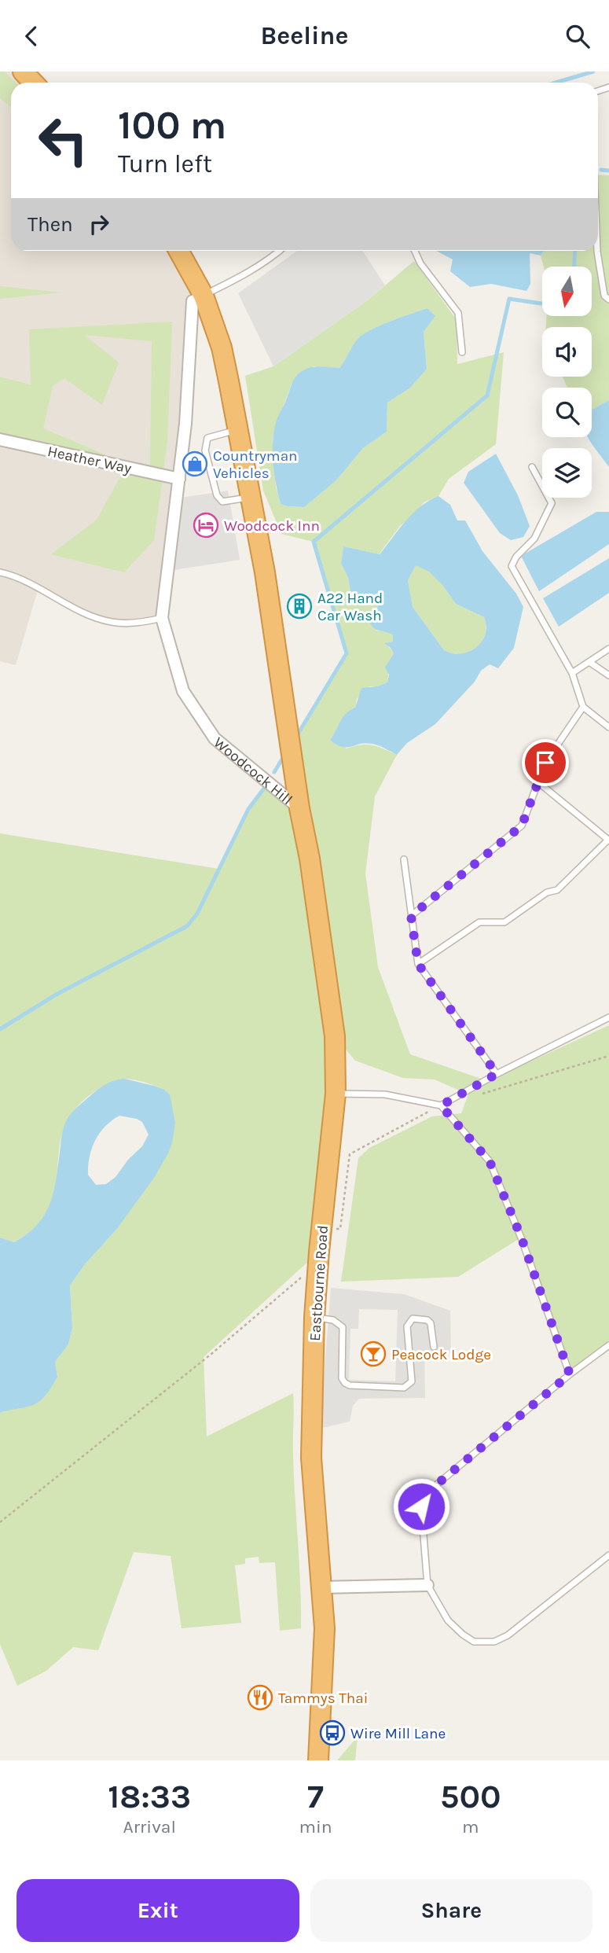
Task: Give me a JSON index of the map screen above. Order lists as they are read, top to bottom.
{
  "streets": {
    "highway": ["Woodcock Hill", "Eastbourne Road"],
    "street": ["Heather Way"]
  },
  "crossings": [
    ["Heather Way", "Woodcock Hill"],
    ["Woodcock Hill", "Eastbourne Road"]
  ],
  "places": {
    "shop": ["Countryman Vehicles"],
    "hotel": ["Woodcock Inn"],
    "building": ["A22 Hand Car Wash"],
    "bar": ["Peacock Lodge"],
    "restaurant": ["Tammys Thai"],
    "bus stop": ["Wire Mill Lane"]
  },
  "north": "bottom",
  "page": {
    "header": "Beeline",
    "turn": ["100 m", "Turn left"],
    "then": "Then",
    "eta": [
      "18:33",
      "Arrival",
      "7",
      "min",
      "500",
      "m"
    ],
    "buttons": ["Exit", "Share"]
  }
}
